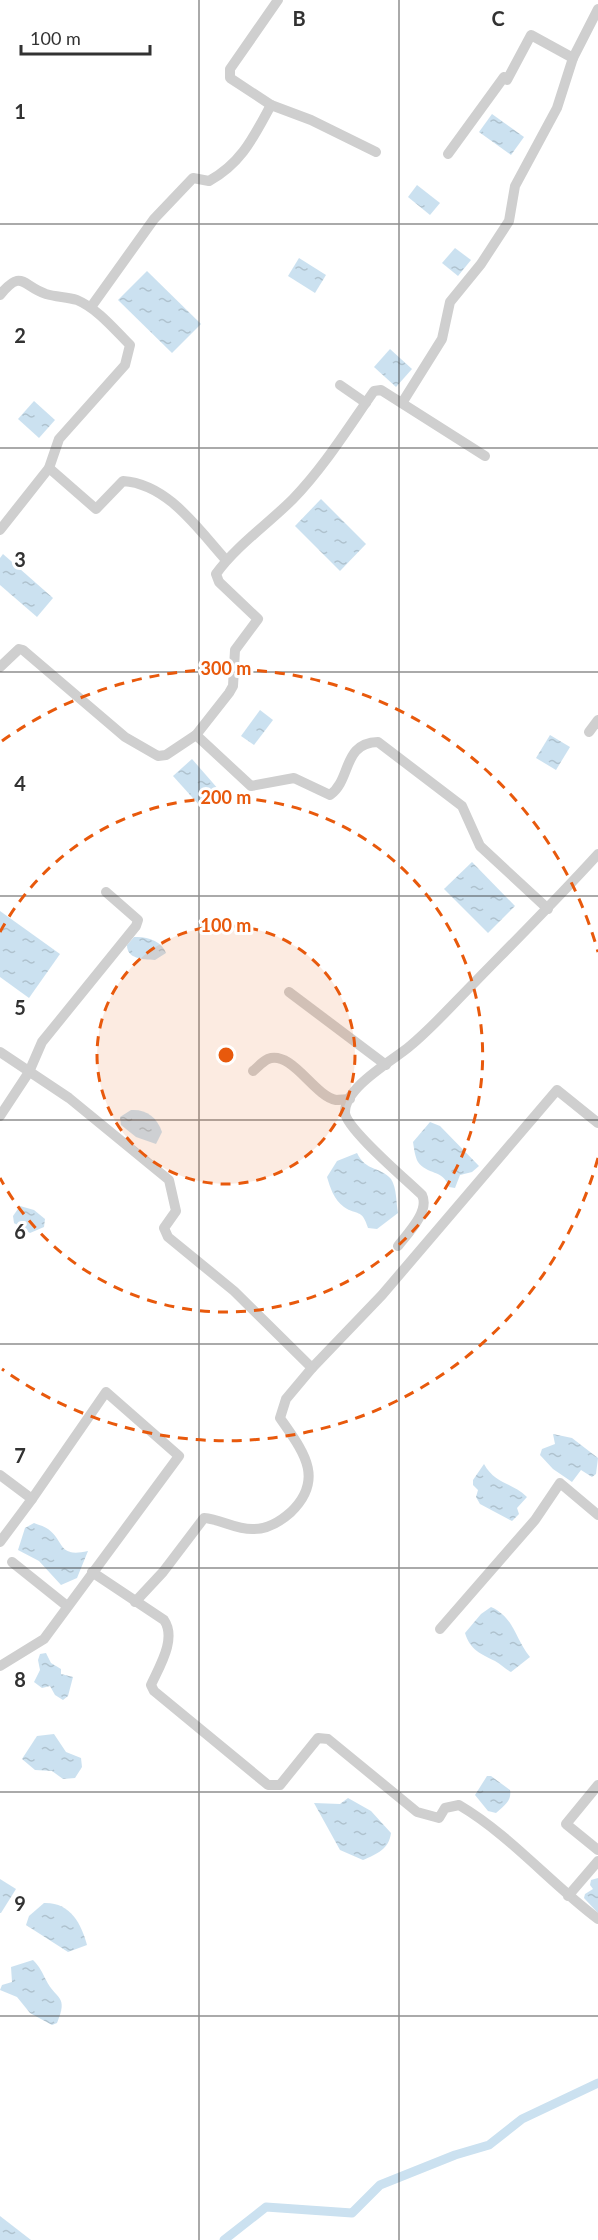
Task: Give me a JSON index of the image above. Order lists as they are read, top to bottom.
{
  "scale_bar": "100 m",
  "grid": {
    "columns": ["B", "C"],
    "rows": [
      "1",
      "2",
      "3",
      "4",
      "5",
      "6",
      "7",
      "8",
      "9"
    ]
  },
  "rings": ["300 m", "200 m", "100 m"]
}
